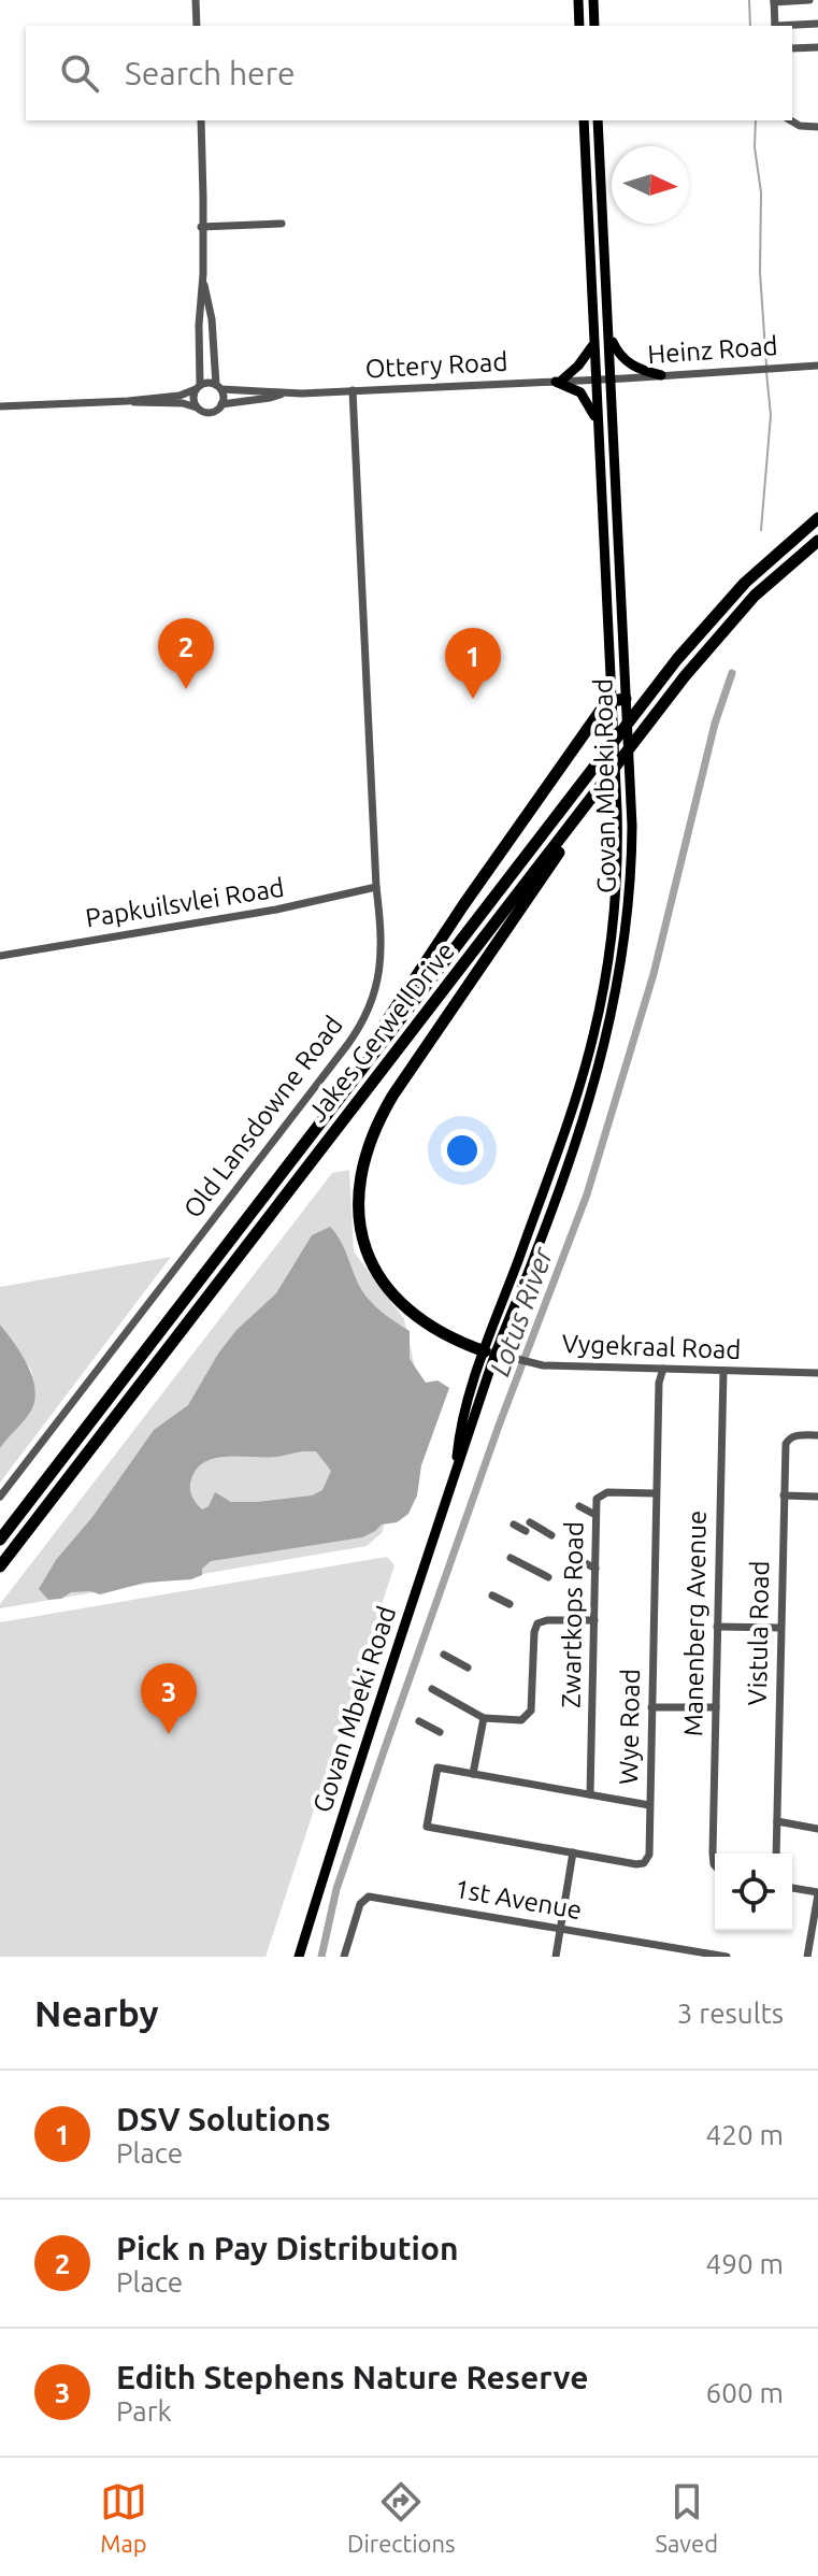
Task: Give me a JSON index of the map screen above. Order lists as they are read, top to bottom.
{
  "streets": {
    "highway": ["Jakes Gerwel Drive"],
    "main road": ["Govan Mbeki Road"],
    "street": [
      "Heinz Road",
      "Ottery Road",
      "Papkuilsvlei Road",
      "Old Lansdowne Road",
      "Vygekraal Road",
      "Zwartkops Road",
      "Manenberg Avenue",
      "Vistula Road",
      "Wye Road",
      "1st Avenue"
    ]
  },
  "crossings": [
    ["Heinz Road", "Ottery Road"],
    ["Heinz Road", "Govan Mbeki Road"],
    ["Ottery Road", "Govan Mbeki Road"],
    ["Ottery Road", "Old Lansdowne Road"],
    ["Govan Mbeki Road", "Vygekraal Road"],
    ["Papkuilsvlei Road", "Old Lansdowne Road"],
    ["Vygekraal Road", "Manenberg Avenue"],
    ["Vygekraal Road", "Wye Road"],
    ["Zwartkops Road", "Wye Road"]
  ],
  "water": ["Lotus River"],
  "north": "right",
  "page": {
    "search": "Search here",
    "pins": ["2", "1", "3"],
    "heading": ["Nearby", "3 results"],
    "list": [
      {
        "mark": "1",
        "name": "DSV Solutions",
        "note": "Place",
        "value": "420 m"
      },
      {
        "mark": "2",
        "name": "Pick n Pay Distribution",
        "note": "Place",
        "value": "490 m"
      },
      {
        "mark": "3",
        "name": "Edith Stephens Nature Reserve",
        "note": "Park",
        "value": "600 m"
      }
    ],
    "nav": ["Map", "Directions", "Saved"]
  }
}
